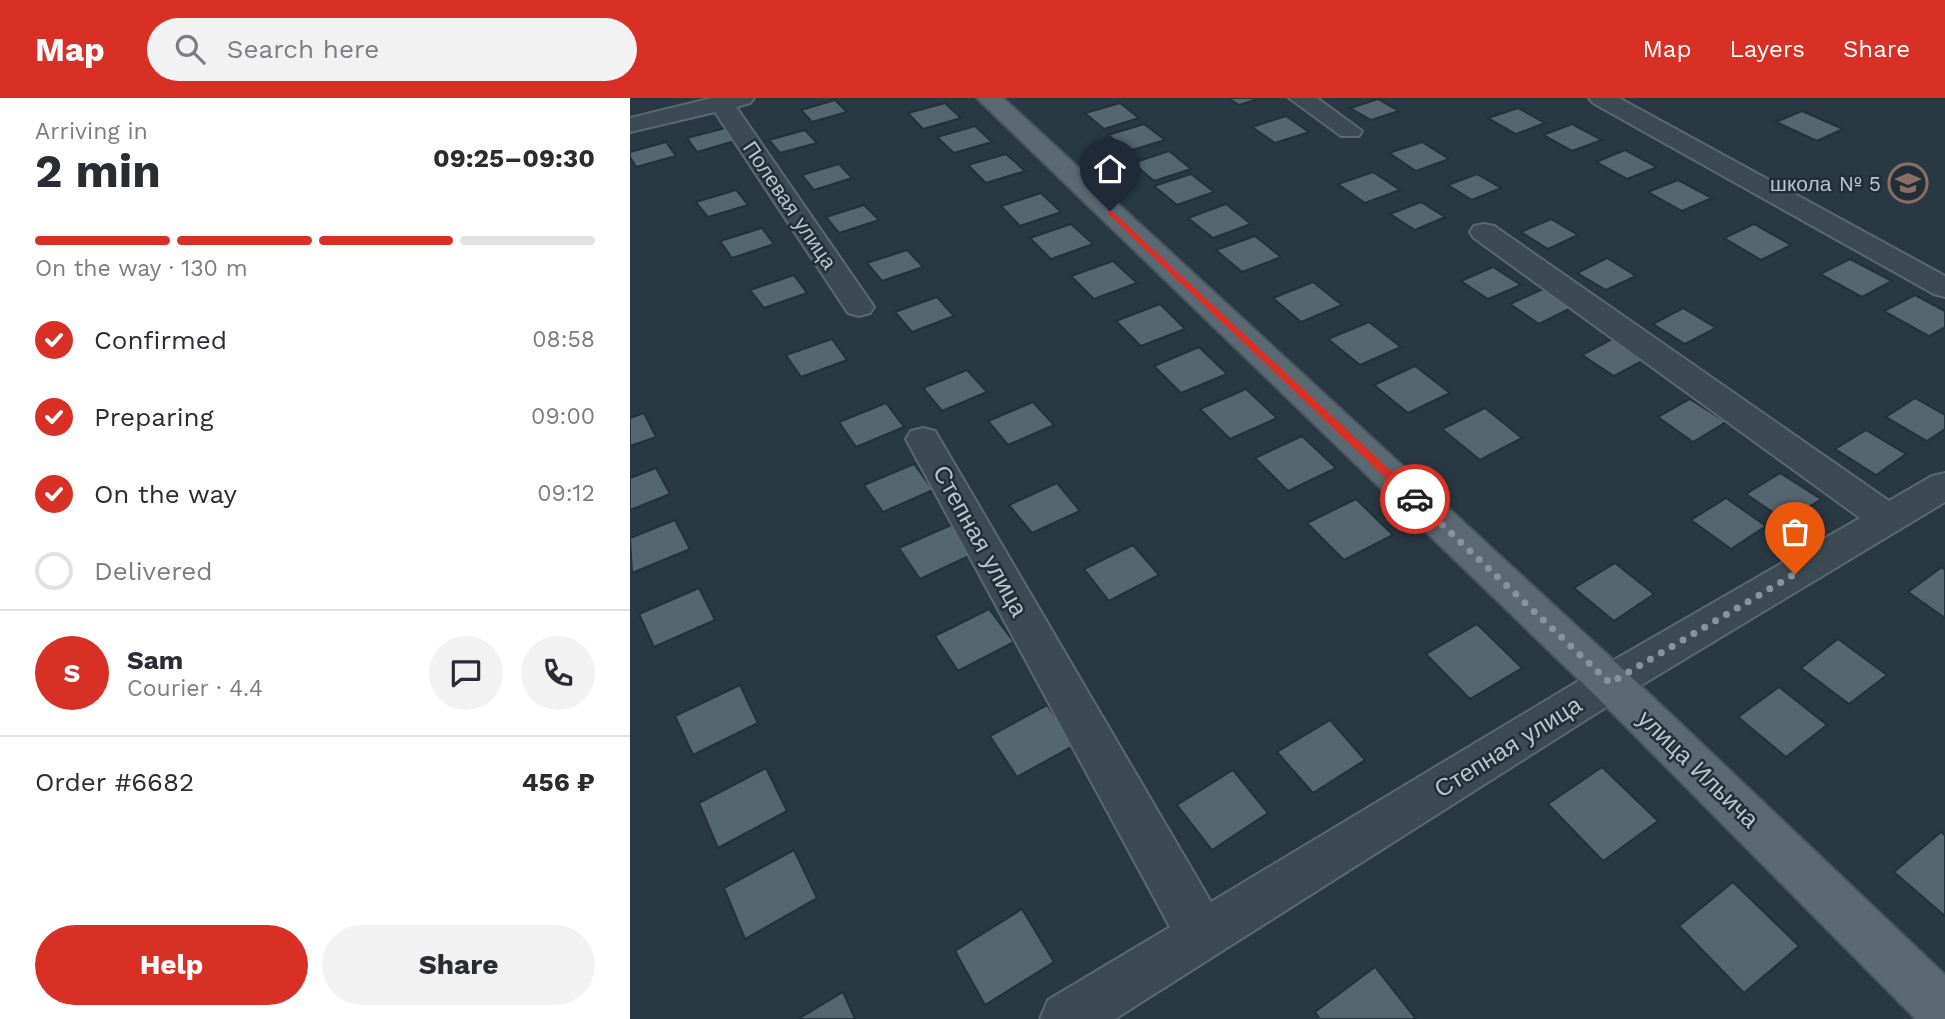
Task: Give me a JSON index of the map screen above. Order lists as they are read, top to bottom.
{
  "streets": {
    "main road": ["улица Ильича"],
    "street": ["Полевая улица", "Степная улица"]
  },
  "crossings": [
    ["Степная улица", "улица Ильича"]
  ],
  "places": {
    "school or university": ["школа № 5"]
  },
  "page": {
    "header": "Map",
    "search": "Search here",
    "nav": ["Map", "Layers", "Share"],
    "heading": ["2 min", "Arriving in", "09:25–09:30"],
    "panel": [
      "Sam",
      "Courier · 4.4",
      "Order #6682",
      "456 ₽"
    ],
    "bar": "On the way · 130 m",
    "list": [
      ["Confirmed", "08:58"],
      ["Preparing", "09:00"],
      ["On the way", "09:12"],
      "Delivered"
    ],
    "round": "S",
    "buttons": ["Help", "Share"]
  }
}
